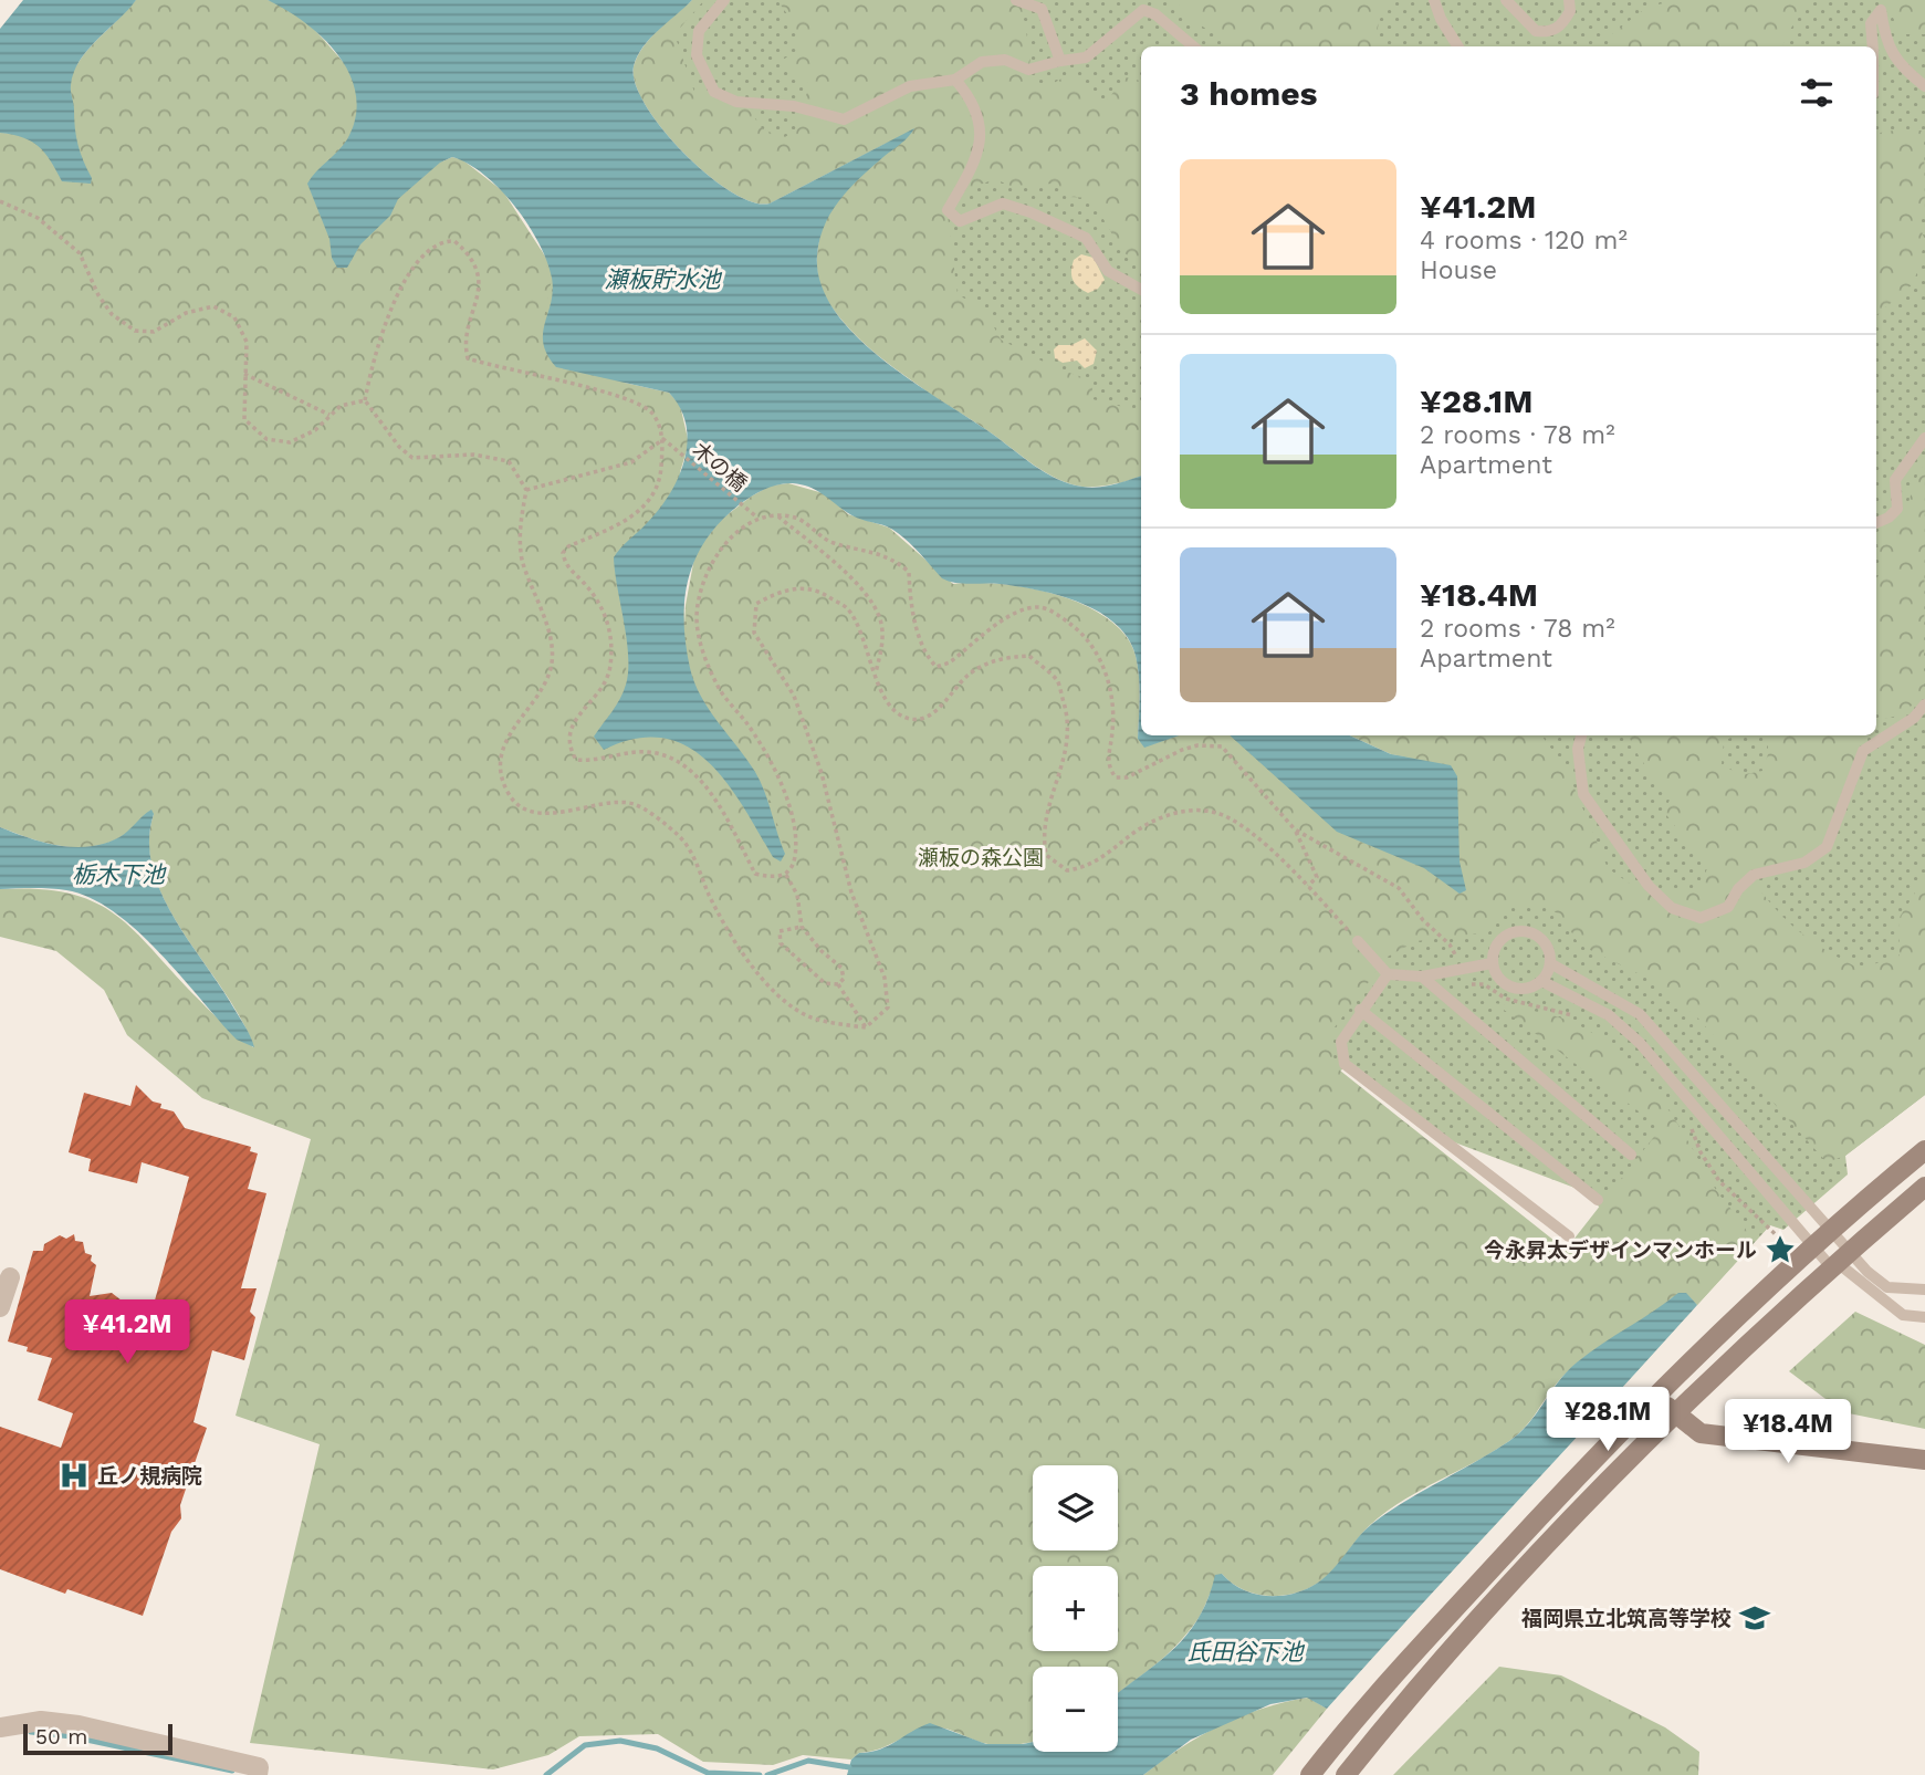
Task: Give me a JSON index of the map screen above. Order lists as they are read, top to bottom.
{
  "streets": {
    "path": ["木の橋"]
  },
  "water": ["瀬板貯水池", "栃木下池", "氏田谷下池"],
  "parks": ["瀬板の森公園"],
  "places": {
    "place": ["今永昇太デザインマンホール"],
    "hospital": ["丘ノ規病院"],
    "school or university": ["福岡県立北筑高等学校"]
  },
  "scale_bar": "50 m",
  "page": {
    "heading": "3 homes",
    "list": [
      {
        "name": "¥41.2M",
        "note": "4 rooms · 120 m² · House"
      },
      {
        "name": "¥28.1M",
        "note": "2 rooms · 78 m² · Apartment"
      },
      {
        "name": "¥18.4M",
        "note": "2 rooms · 78 m² · Apartment"
      }
    ],
    "price": ["¥41.2M", "¥28.1M", "¥18.4M"],
    "map_buttons": ["+", "−"],
    "scale": "50 m"
  }
}
